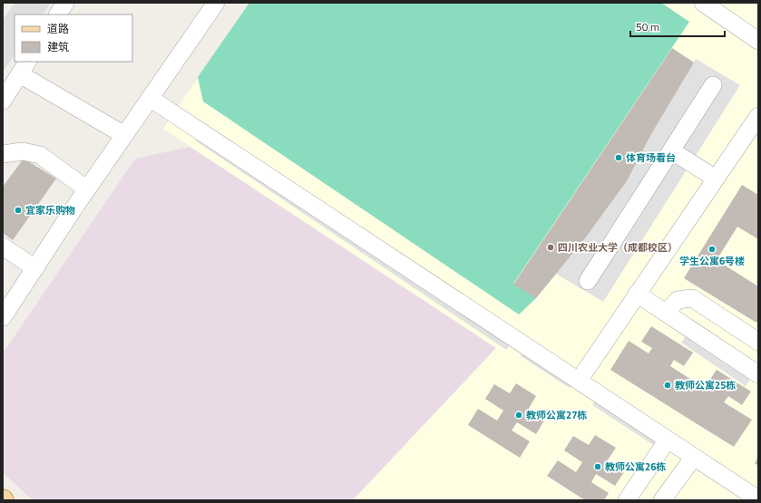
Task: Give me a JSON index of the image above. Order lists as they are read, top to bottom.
{
  "places": [
    "体育场看台",
    "宜家乐购物",
    "四川农业大学（成都校区）",
    "学生公寓6号楼",
    "教师公寓25栋",
    "教师公寓27栋",
    "教师公寓26栋"
  ],
  "legend": ["道路", "建筑"],
  "scale_bar": "50 m"
}
